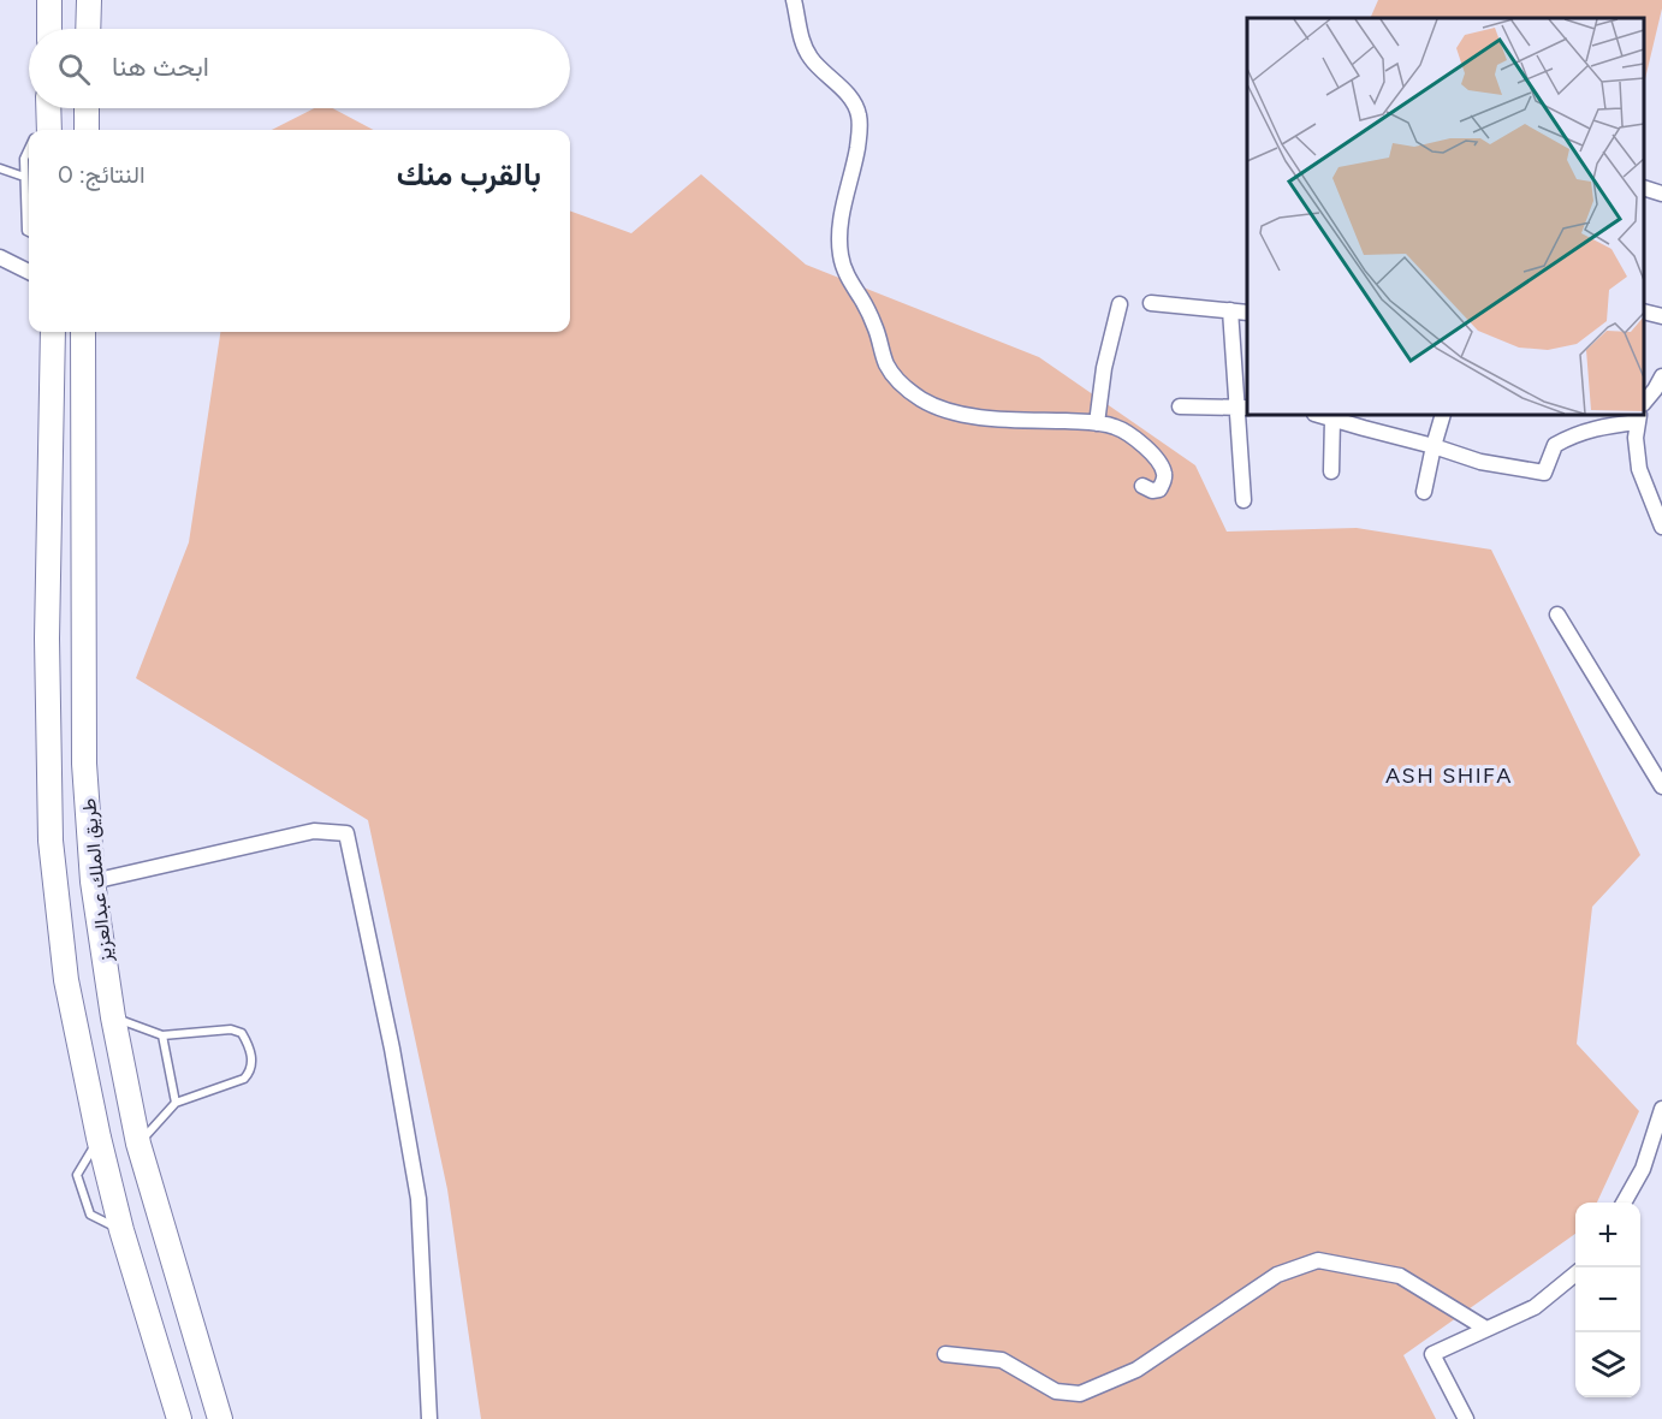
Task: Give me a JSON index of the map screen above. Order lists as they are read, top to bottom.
{
  "streets": {
    "highway": ["طريق الملك عبدالعزيز"]
  },
  "districts": ["ASH SHIFA"],
  "page": {
    "search": "ابحث هنا",
    "heading": ["بالقرب منك", "النتائج: 0"],
    "map_buttons": ["+", "−"]
  }
}
